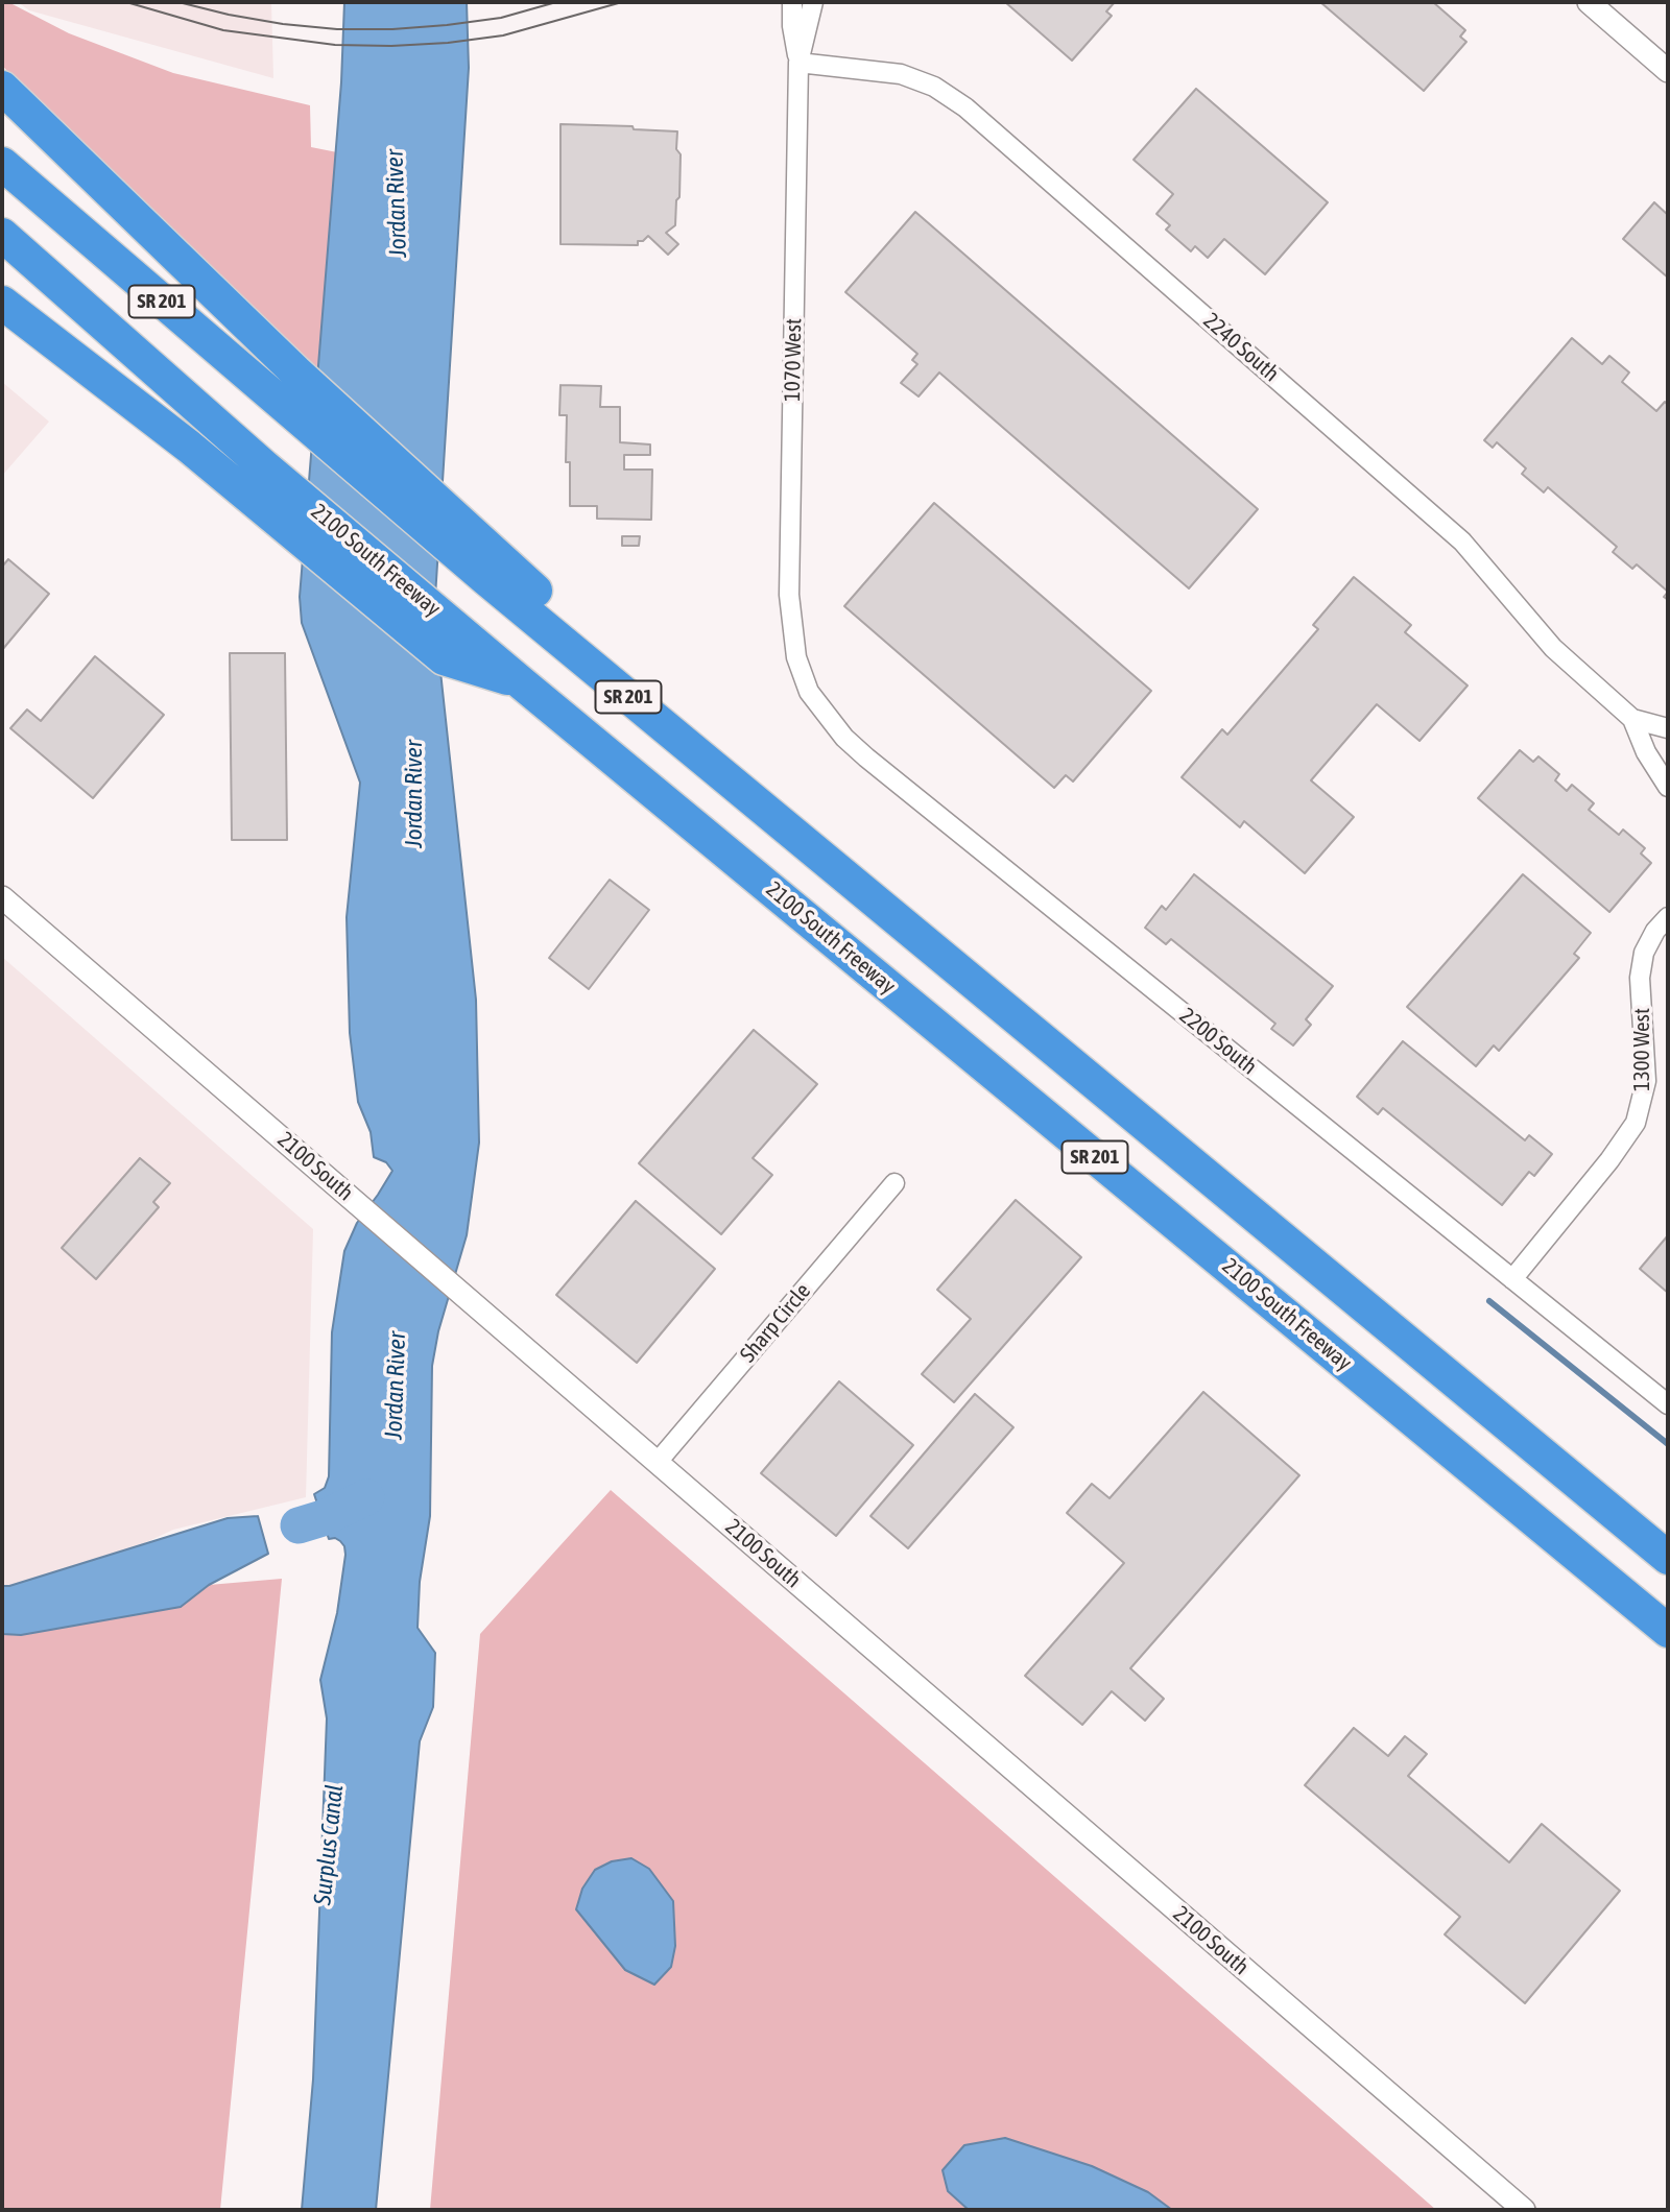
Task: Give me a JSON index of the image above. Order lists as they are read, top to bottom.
{
  "streets": {
    "highway": ["SR 201", "2100 South Freeway"],
    "street": [
      "2240 South",
      "1070 West",
      "2200 South",
      "1300 West",
      "2100 South",
      "Sharp Circle"
    ]
  },
  "crossings": [
    ["2240 South", "1070 West"],
    ["1070 West", "2200 South"],
    ["2200 South", "1300 West"],
    ["2100 South", "Sharp Circle"]
  ],
  "water": ["Jordan River", "Surplus Canal"]
}
